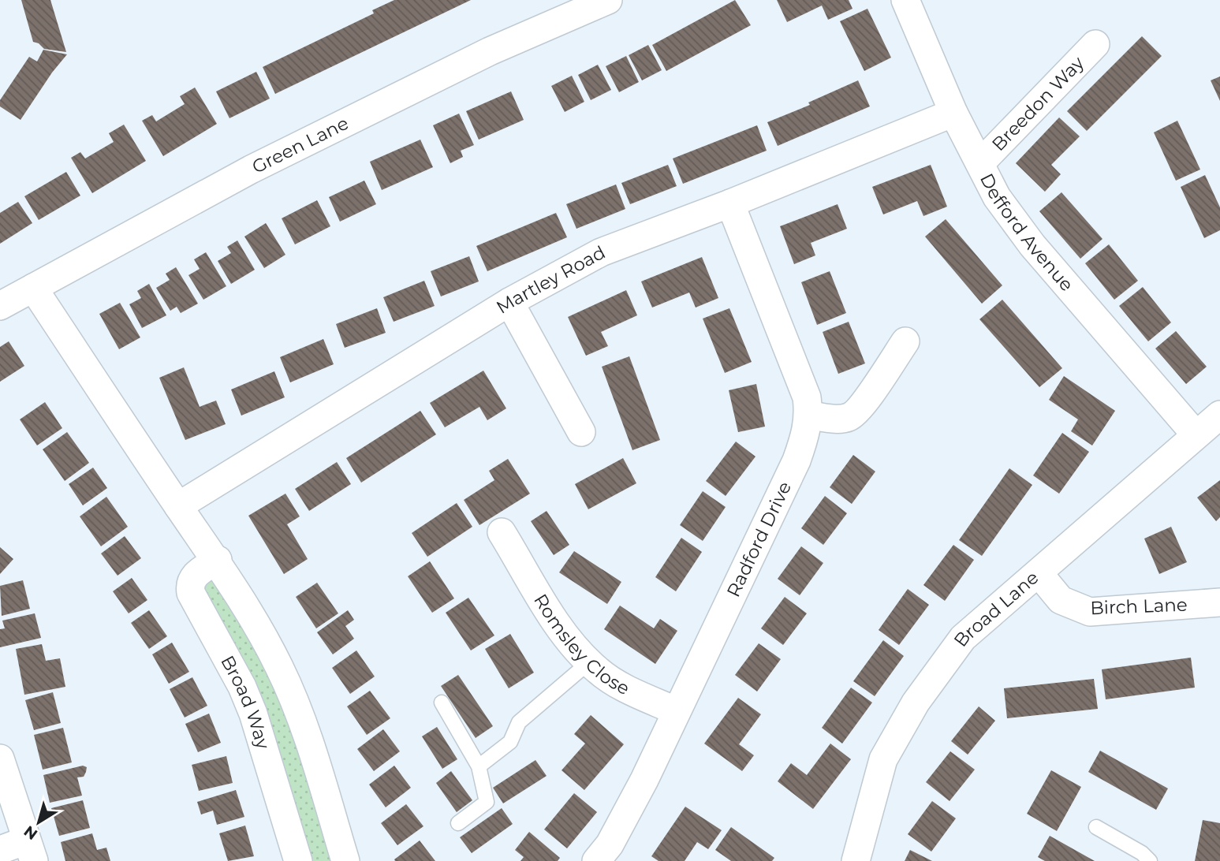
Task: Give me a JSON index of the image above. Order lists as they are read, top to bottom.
{
  "streets": {
    "street": [
      "Breedon Way",
      "Green Lane",
      "Defford Avenue",
      "Martley Road",
      "Radford Drive",
      "Birch Lane",
      "Broad Lane",
      "Romsley Close",
      "Broad Way"
    ]
  },
  "crossings": [
    ["Breedon Way", "Defford Avenue"],
    ["Defford Avenue", "Martley Road"],
    ["Defford Avenue", "Broad Lane"],
    ["Martley Road", "Radford Drive"],
    ["Radford Drive", "Romsley Close"],
    ["Birch Lane", "Broad Lane"]
  ],
  "north": "bottom left"
}
